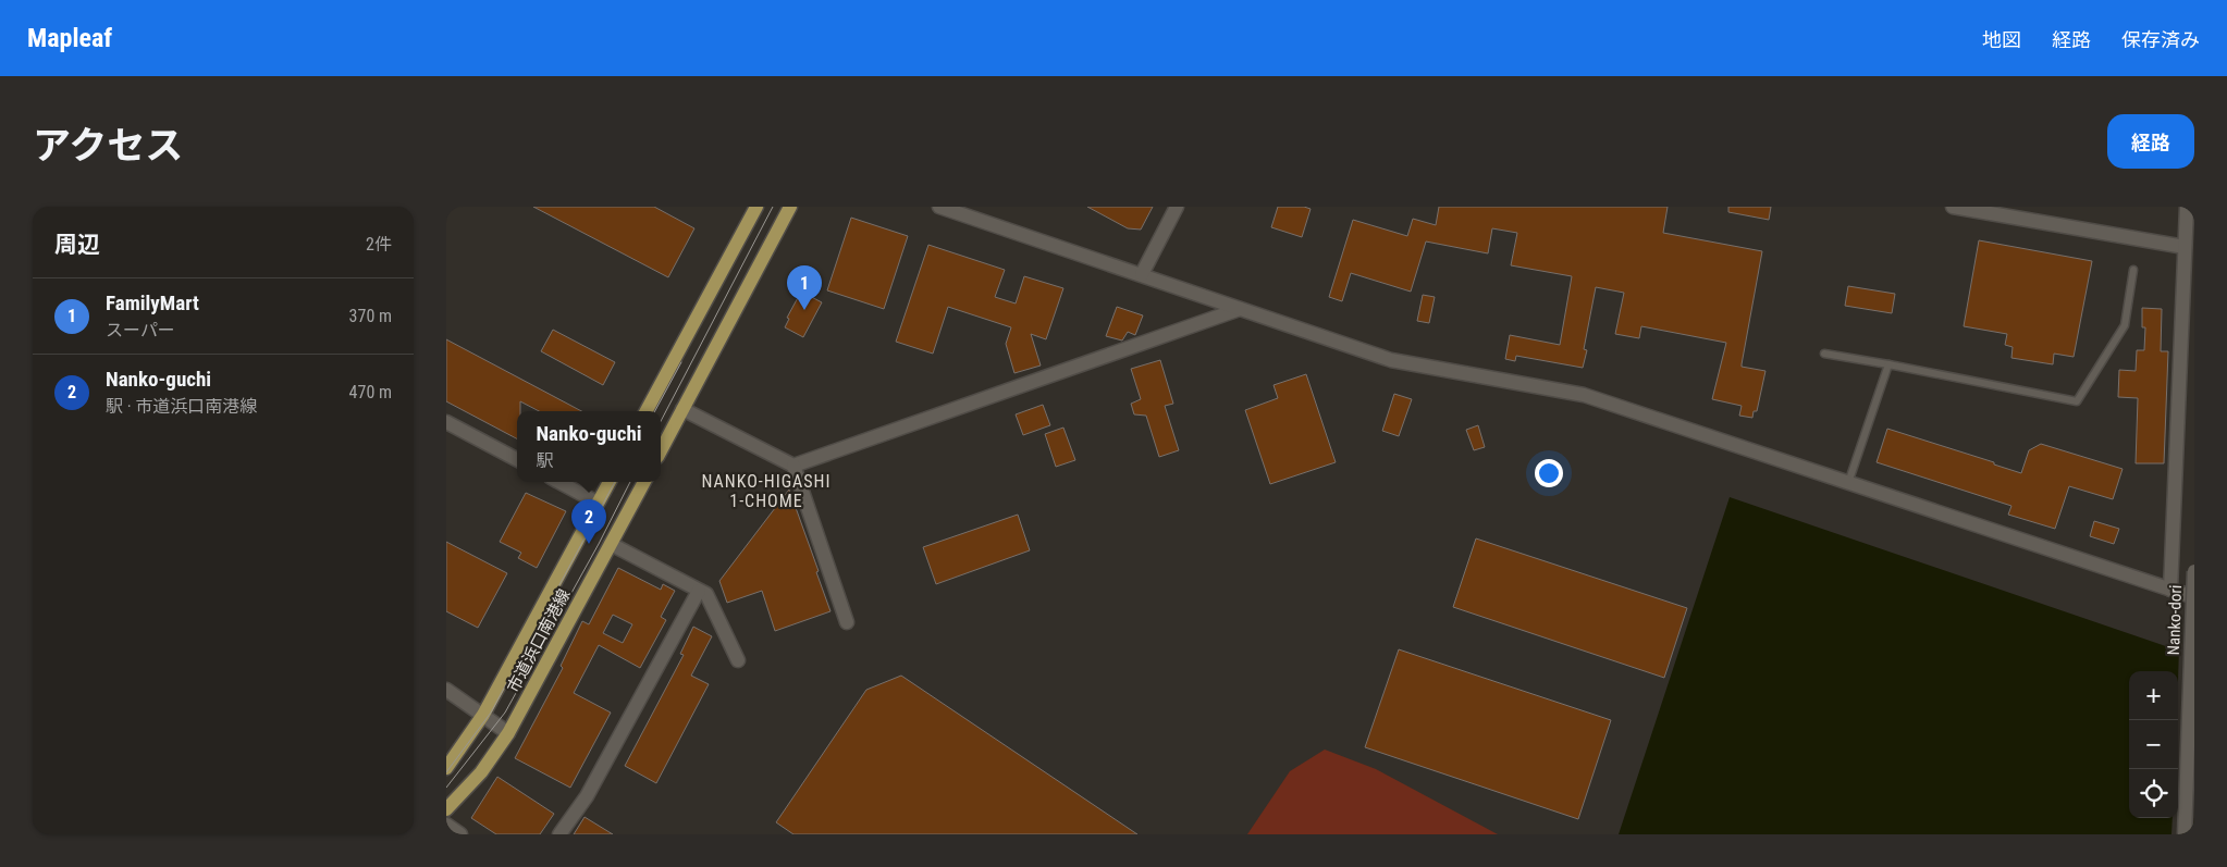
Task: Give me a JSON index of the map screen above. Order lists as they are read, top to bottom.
{
  "streets": {
    "main road": ["市道浜口南港線"],
    "street": ["Nanko-dori"]
  },
  "districts": ["NANKO-HIGASHI 1-CHOME"],
  "page": {
    "header": "Mapleaf",
    "nav": ["地図", "経路", "保存済み"],
    "title": "アクセス",
    "buttons": "経路",
    "heading": ["周辺", "2件"],
    "pins": ["1", "2"],
    "list": [
      {
        "mark": "1",
        "name": "FamilyMart",
        "note": "スーパー",
        "value": "370 m"
      },
      {
        "mark": "2",
        "name": "Nanko-guchi",
        "note": "駅 · 市道浜口南港線",
        "value": "470 m"
      }
    ],
    "popup": ["Nanko-guchi", "駅"],
    "map_buttons": ["+", "−"]
  }
}
